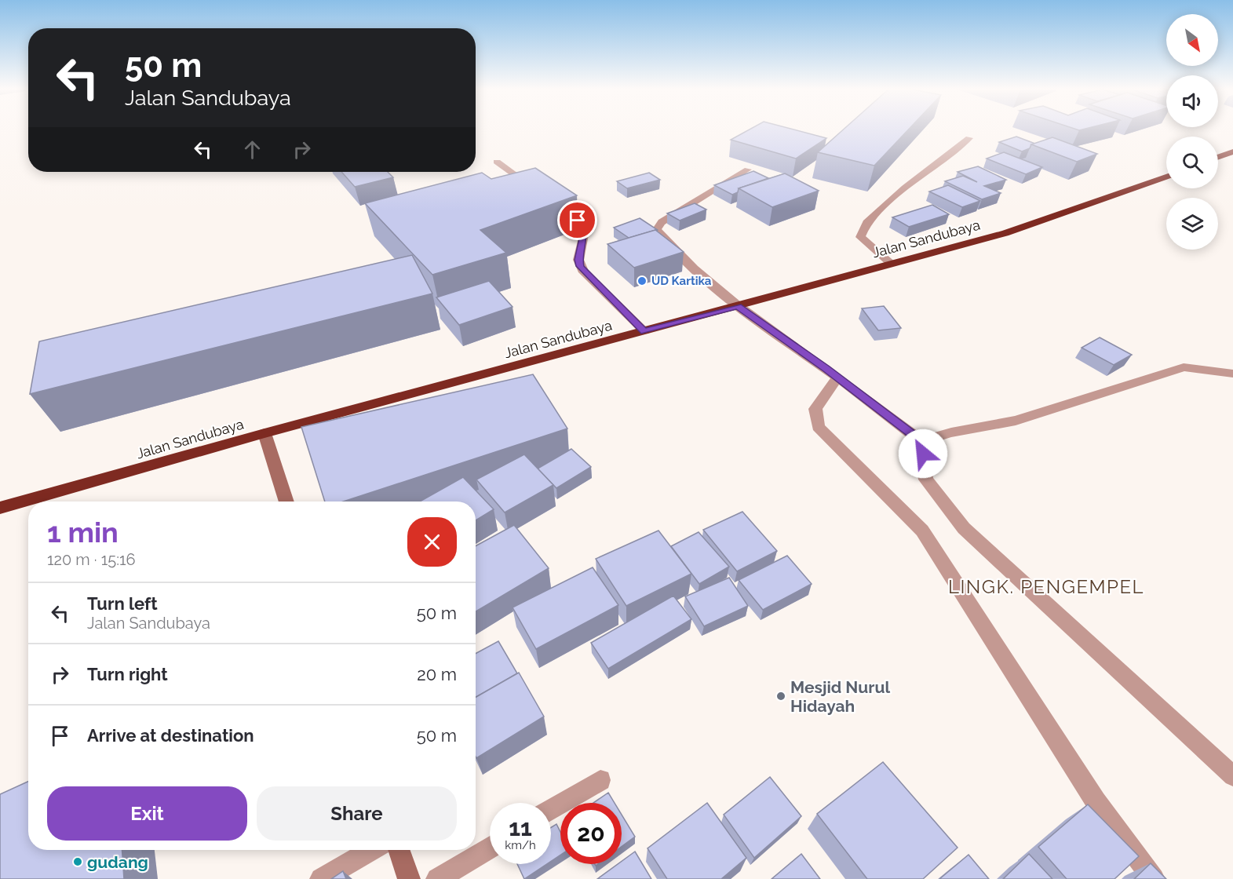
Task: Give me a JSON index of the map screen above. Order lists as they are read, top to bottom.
{
  "streets": {
    "highway": ["Jalan Sandubaya"]
  },
  "districts": ["LINGK. PENGEMPEL"],
  "places": ["UD Kartika", "Mesjid Nurul Hidayah", "gudang"],
  "north": "bottom right",
  "page": {
    "turn": ["50 m", "Jalan Sandubaya"],
    "heading": ["1 min", "120 m · 15:16"],
    "list": [
      {
        "name": "Turn left",
        "note": "Jalan Sandubaya",
        "value": "50 m"
      },
      {
        "name": "Turn right",
        "value": "20 m"
      },
      {
        "name": "Arrive at destination",
        "value": "50 m"
      }
    ],
    "buttons": ["Exit", "Share"],
    "speed": "11 km/h",
    "limit": "20"
  }
}
